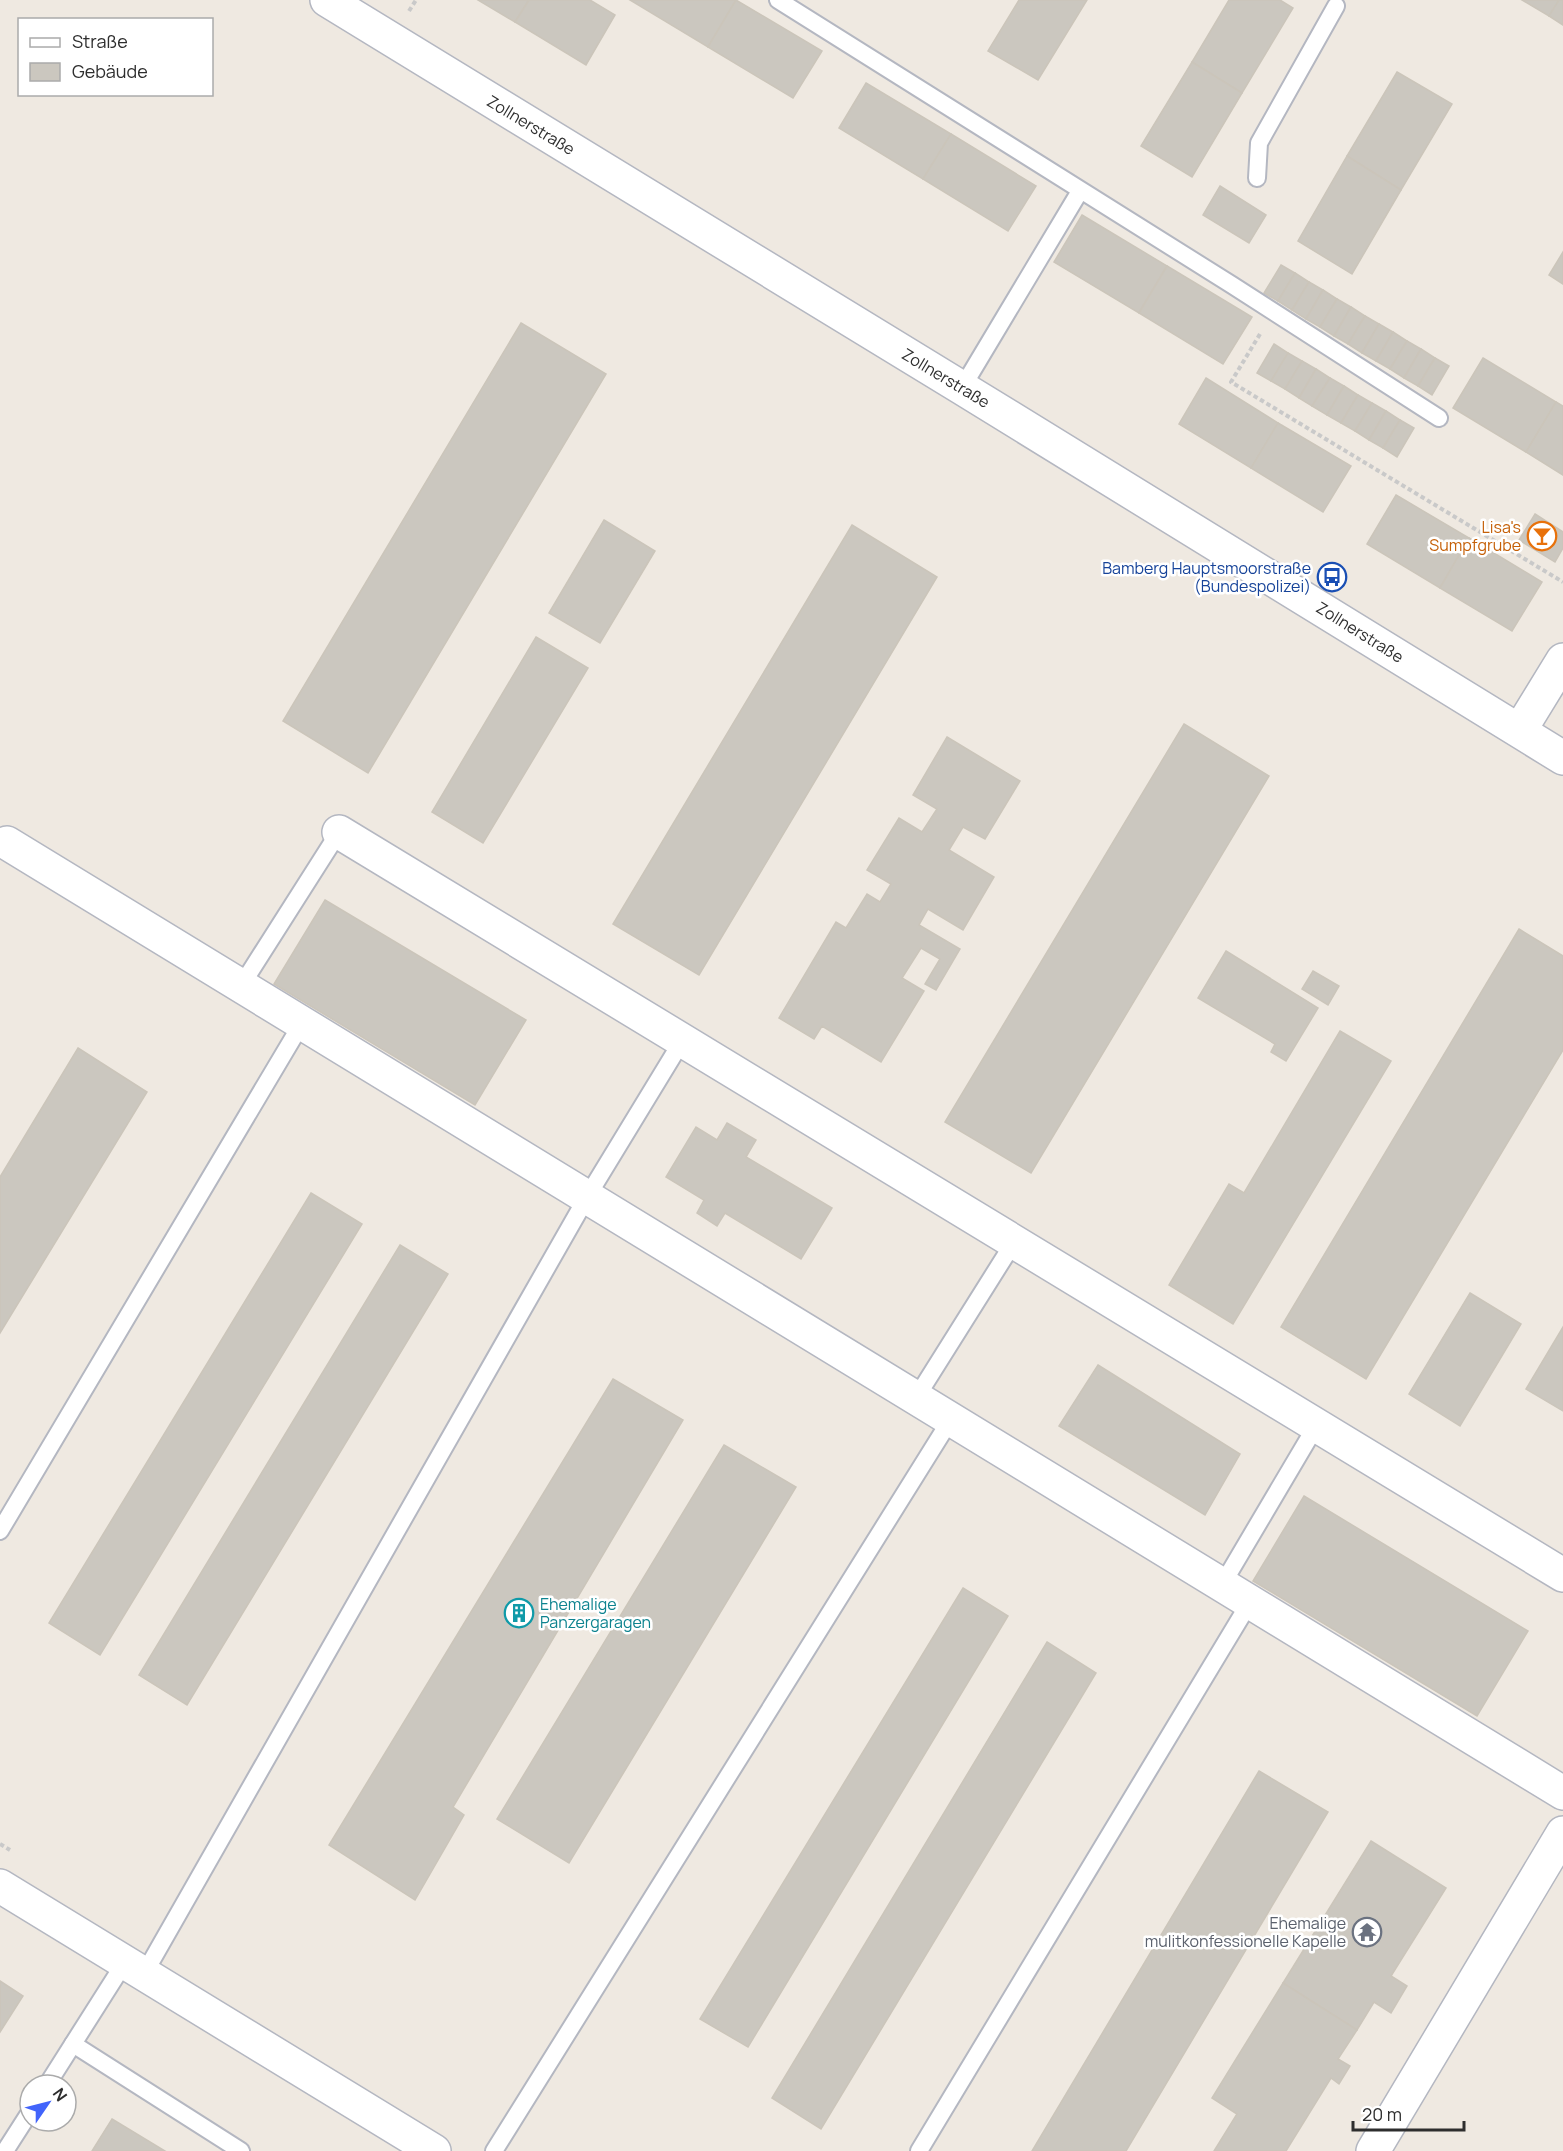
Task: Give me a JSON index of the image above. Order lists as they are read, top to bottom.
{
  "streets": {
    "street": ["Zollnerstraße"]
  },
  "places": {
    "bar": ["Lisa's Sumpfgrube"],
    "bus stop": ["Bamberg Hauptsmoorstraße (Bundespolizei)"],
    "building": ["Ehemalige Panzergaragen"],
    "temple": ["Ehemalige mulitkonfessionelle Kapelle"]
  },
  "legend": ["Straße", "Gebäude"],
  "scale_bar": "20 m",
  "north": "top right"
}
